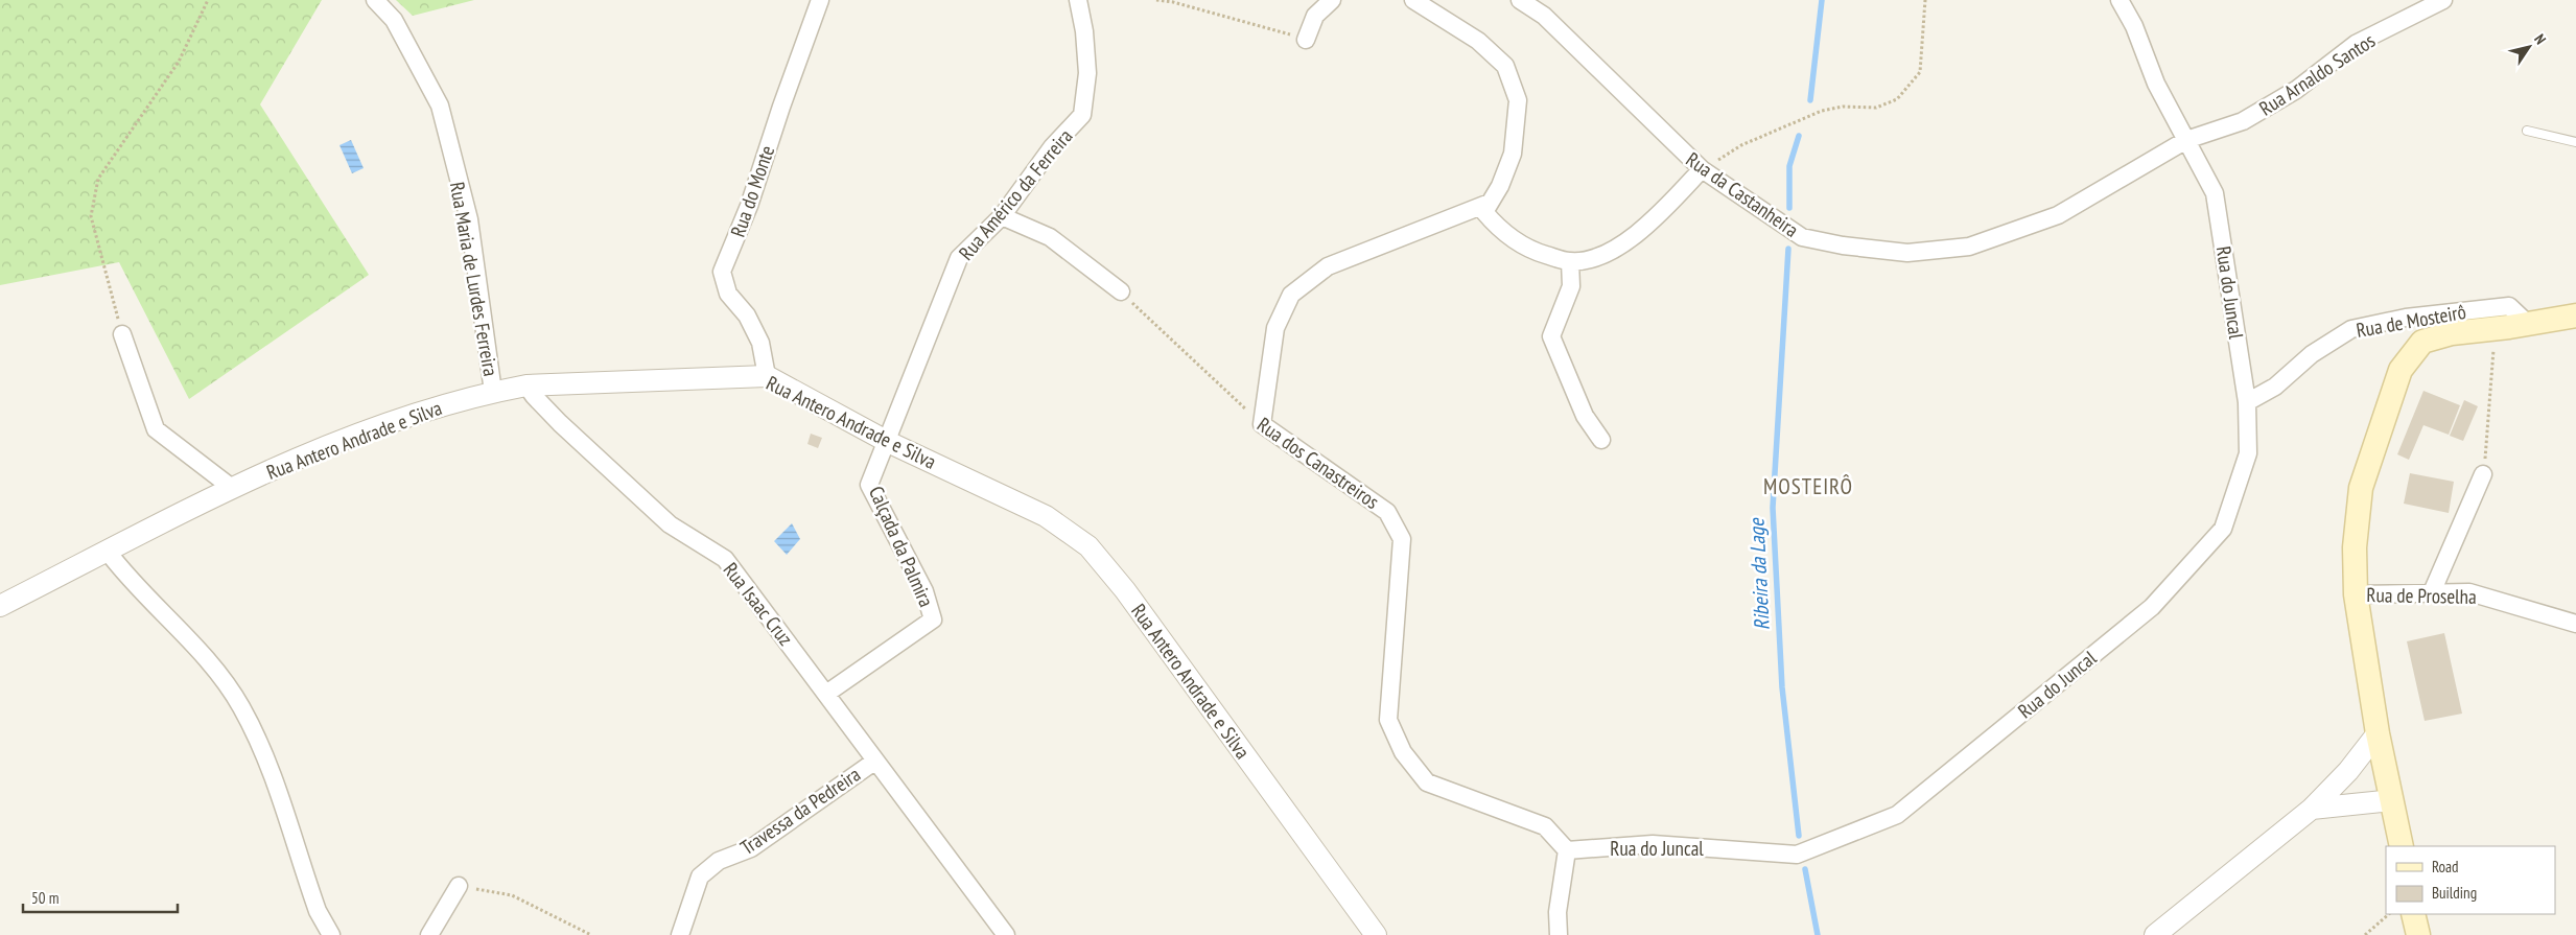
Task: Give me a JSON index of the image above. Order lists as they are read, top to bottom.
{
  "streets": {
    "street": [
      "Rua Arnaldo Santos",
      "Rua do Monte",
      "Rua Américo da Ferreira",
      "Rua da Castanheira",
      "Rua Maria de Lurdes Ferreira",
      "Rua do Juncal",
      "Rua de Mosteirô",
      "Rua Antero Andrade e Silva",
      "Rua dos Canastreiros",
      "Calçada da Palmira",
      "Rua de Proselha",
      "Rua Isaac Cruz",
      "Travessa da Pedreira"
    ]
  },
  "crossings": [
    ["Rua Arnaldo Santos", "Rua da Castanheira"],
    ["Rua Arnaldo Santos", "Rua do Juncal"],
    ["Rua do Monte", "Rua Antero Andrade e Silva"],
    ["Rua Américo da Ferreira", "Rua Antero Andrade e Silva"],
    ["Rua Américo da Ferreira", "Calçada da Palmira"],
    ["Rua da Castanheira", "Rua do Juncal"],
    ["Rua Maria de Lurdes Ferreira", "Rua Antero Andrade e Silva"],
    ["Rua do Juncal", "Rua de Mosteirô"],
    ["Rua do Juncal", "Rua dos Canastreiros"],
    ["Rua Antero Andrade e Silva", "Calçada da Palmira"],
    ["Rua Antero Andrade e Silva", "Rua Isaac Cruz"],
    ["Calçada da Palmira", "Rua Isaac Cruz"],
    ["Rua Isaac Cruz", "Travessa da Pedreira"]
  ],
  "districts": ["MOSTEIRÔ"],
  "water": ["Ribeira da Lage"],
  "legend": ["Road", "Building"],
  "scale_bar": "50 m",
  "north": "top right"
}
